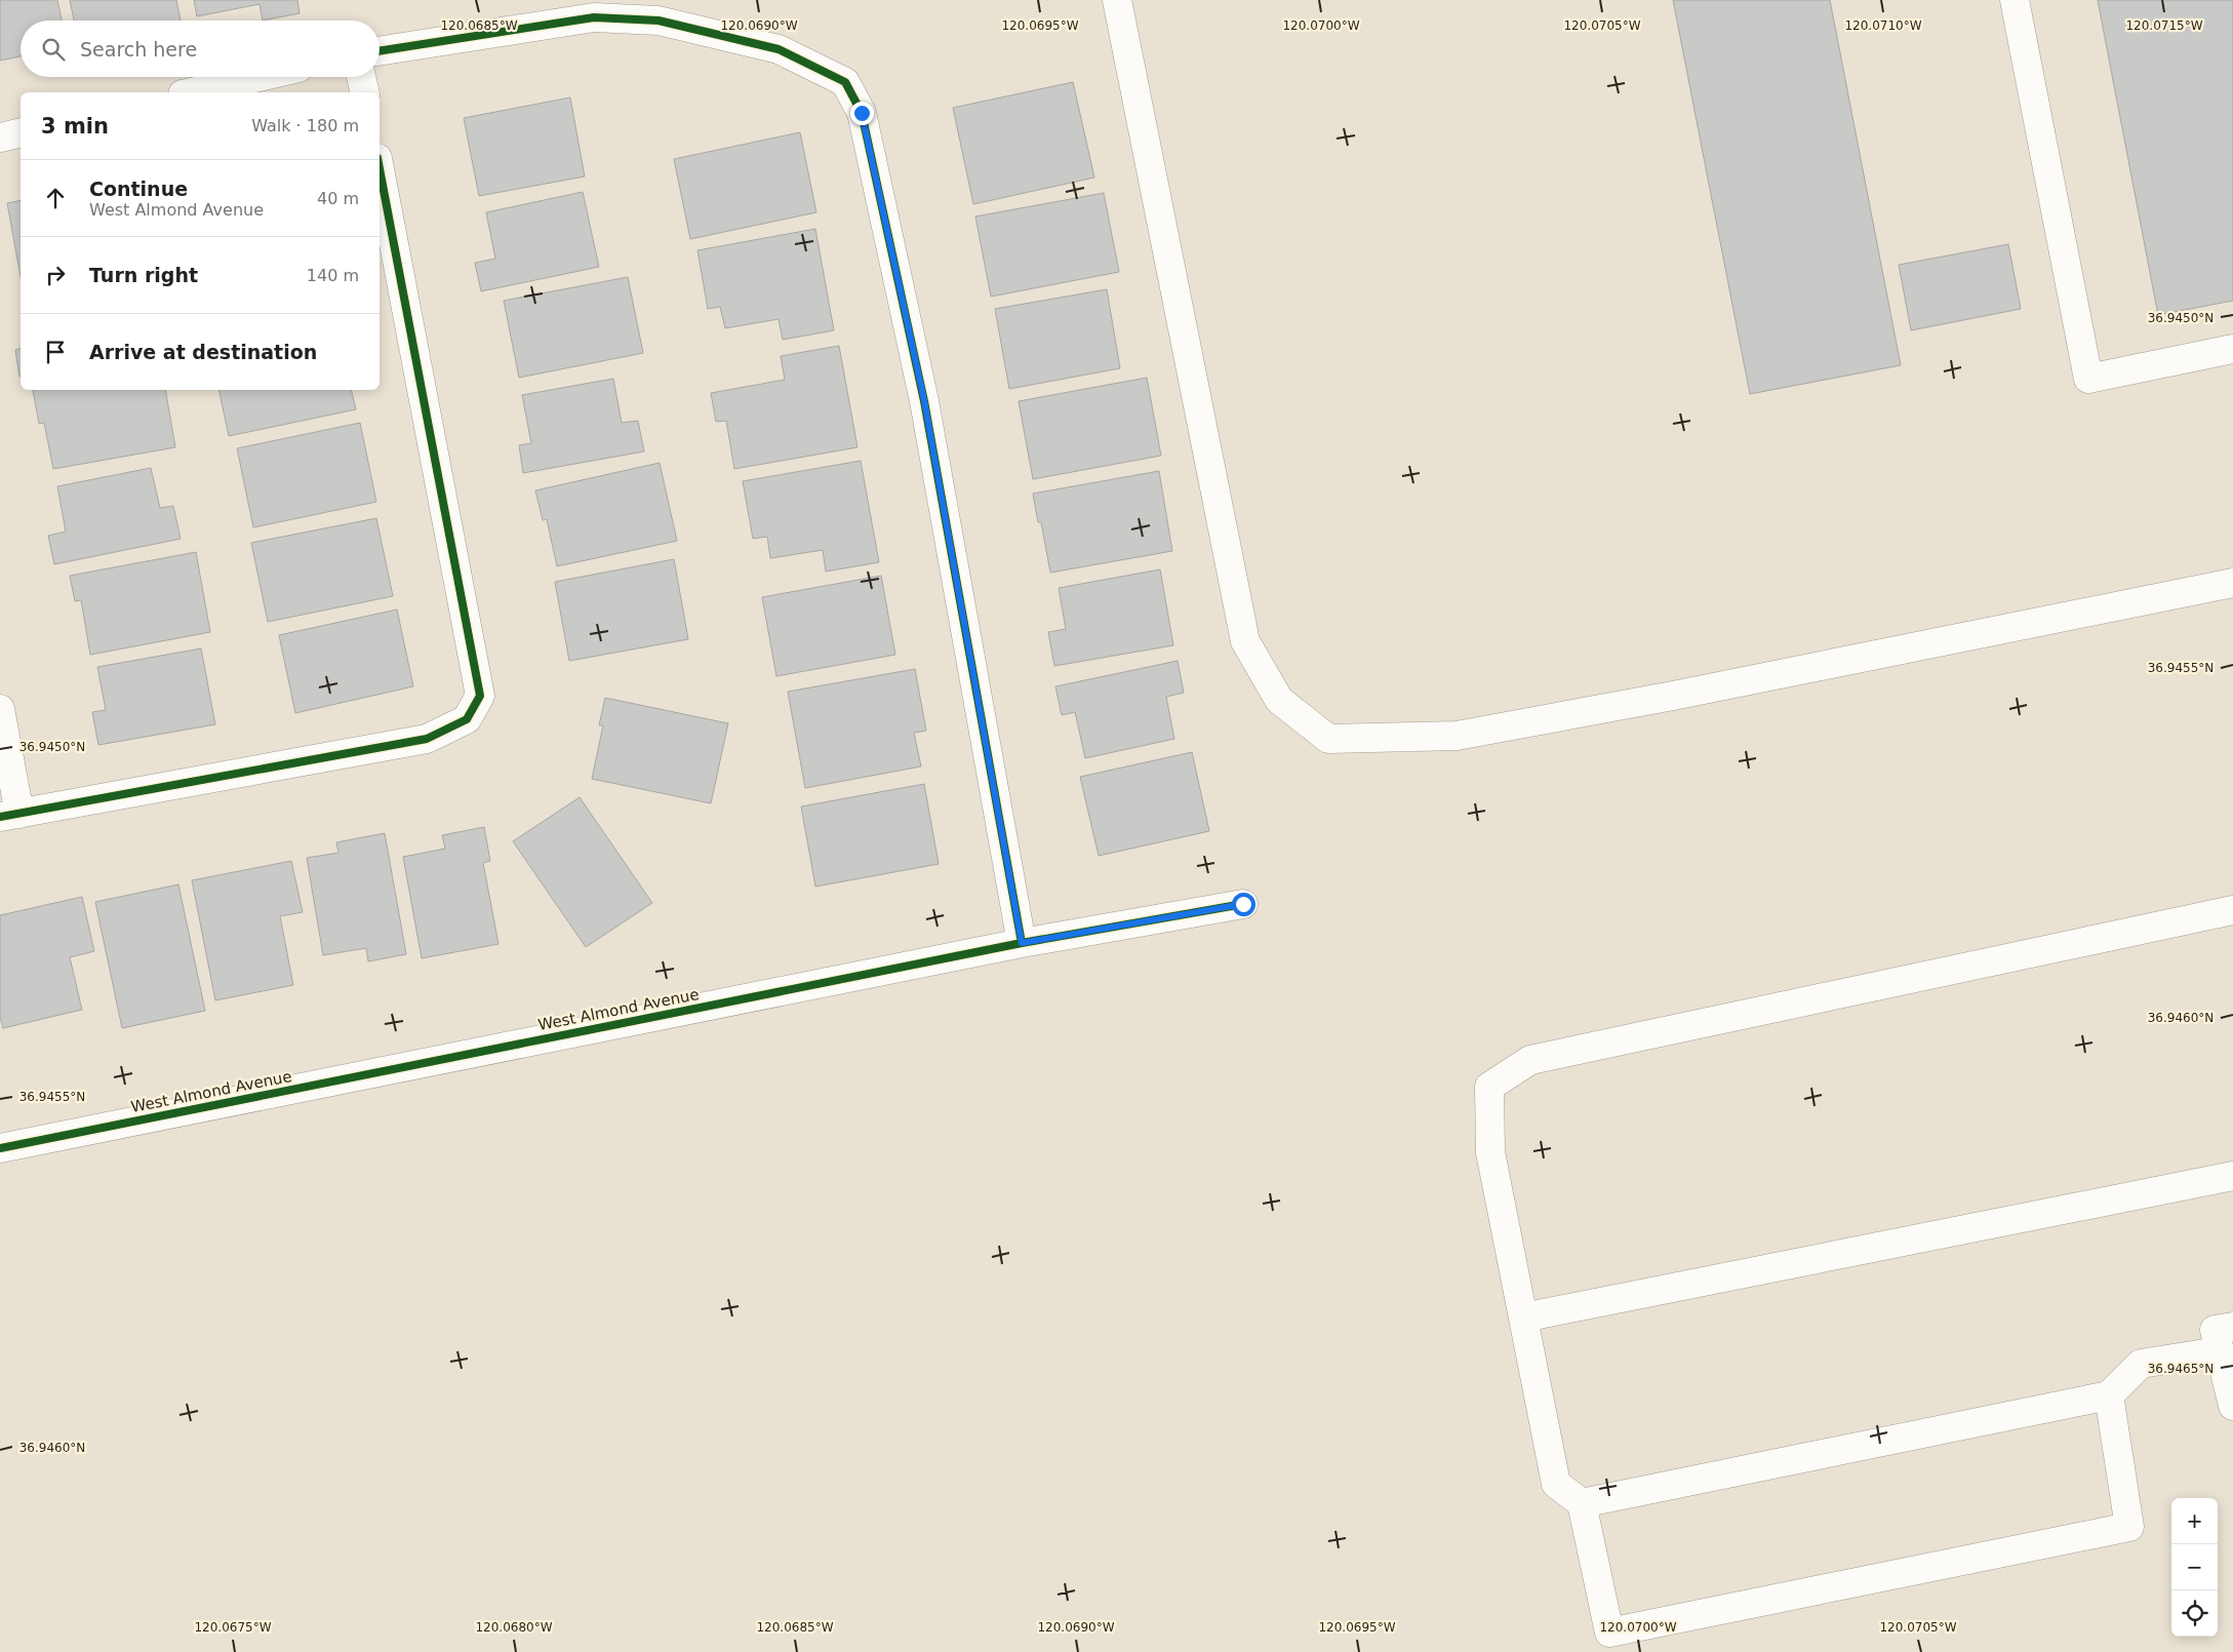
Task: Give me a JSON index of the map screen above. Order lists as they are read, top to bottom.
{
  "streets": {
    "street": ["West Almond Avenue"]
  },
  "page": {
    "search": "Search here",
    "heading": ["3 min", "Walk · 180 m"],
    "list": [
      ["Continue", "West Almond Avenue", "40 m"],
      ["Turn right", "140 m"],
      "Arrive at destination"
    ],
    "map_buttons": ["+", "−"]
  },
  "coordinates": [
    "120.0685°W",
    "120.0690°W",
    "120.0695°W",
    "120.0700°W",
    "120.0705°W",
    "120.0710°W",
    "120.0715°W",
    "36.9450°N",
    "36.9455°N",
    "36.9460°N",
    "36.9465°N",
    "120.0675°W",
    "120.0680°W"
  ]
}
